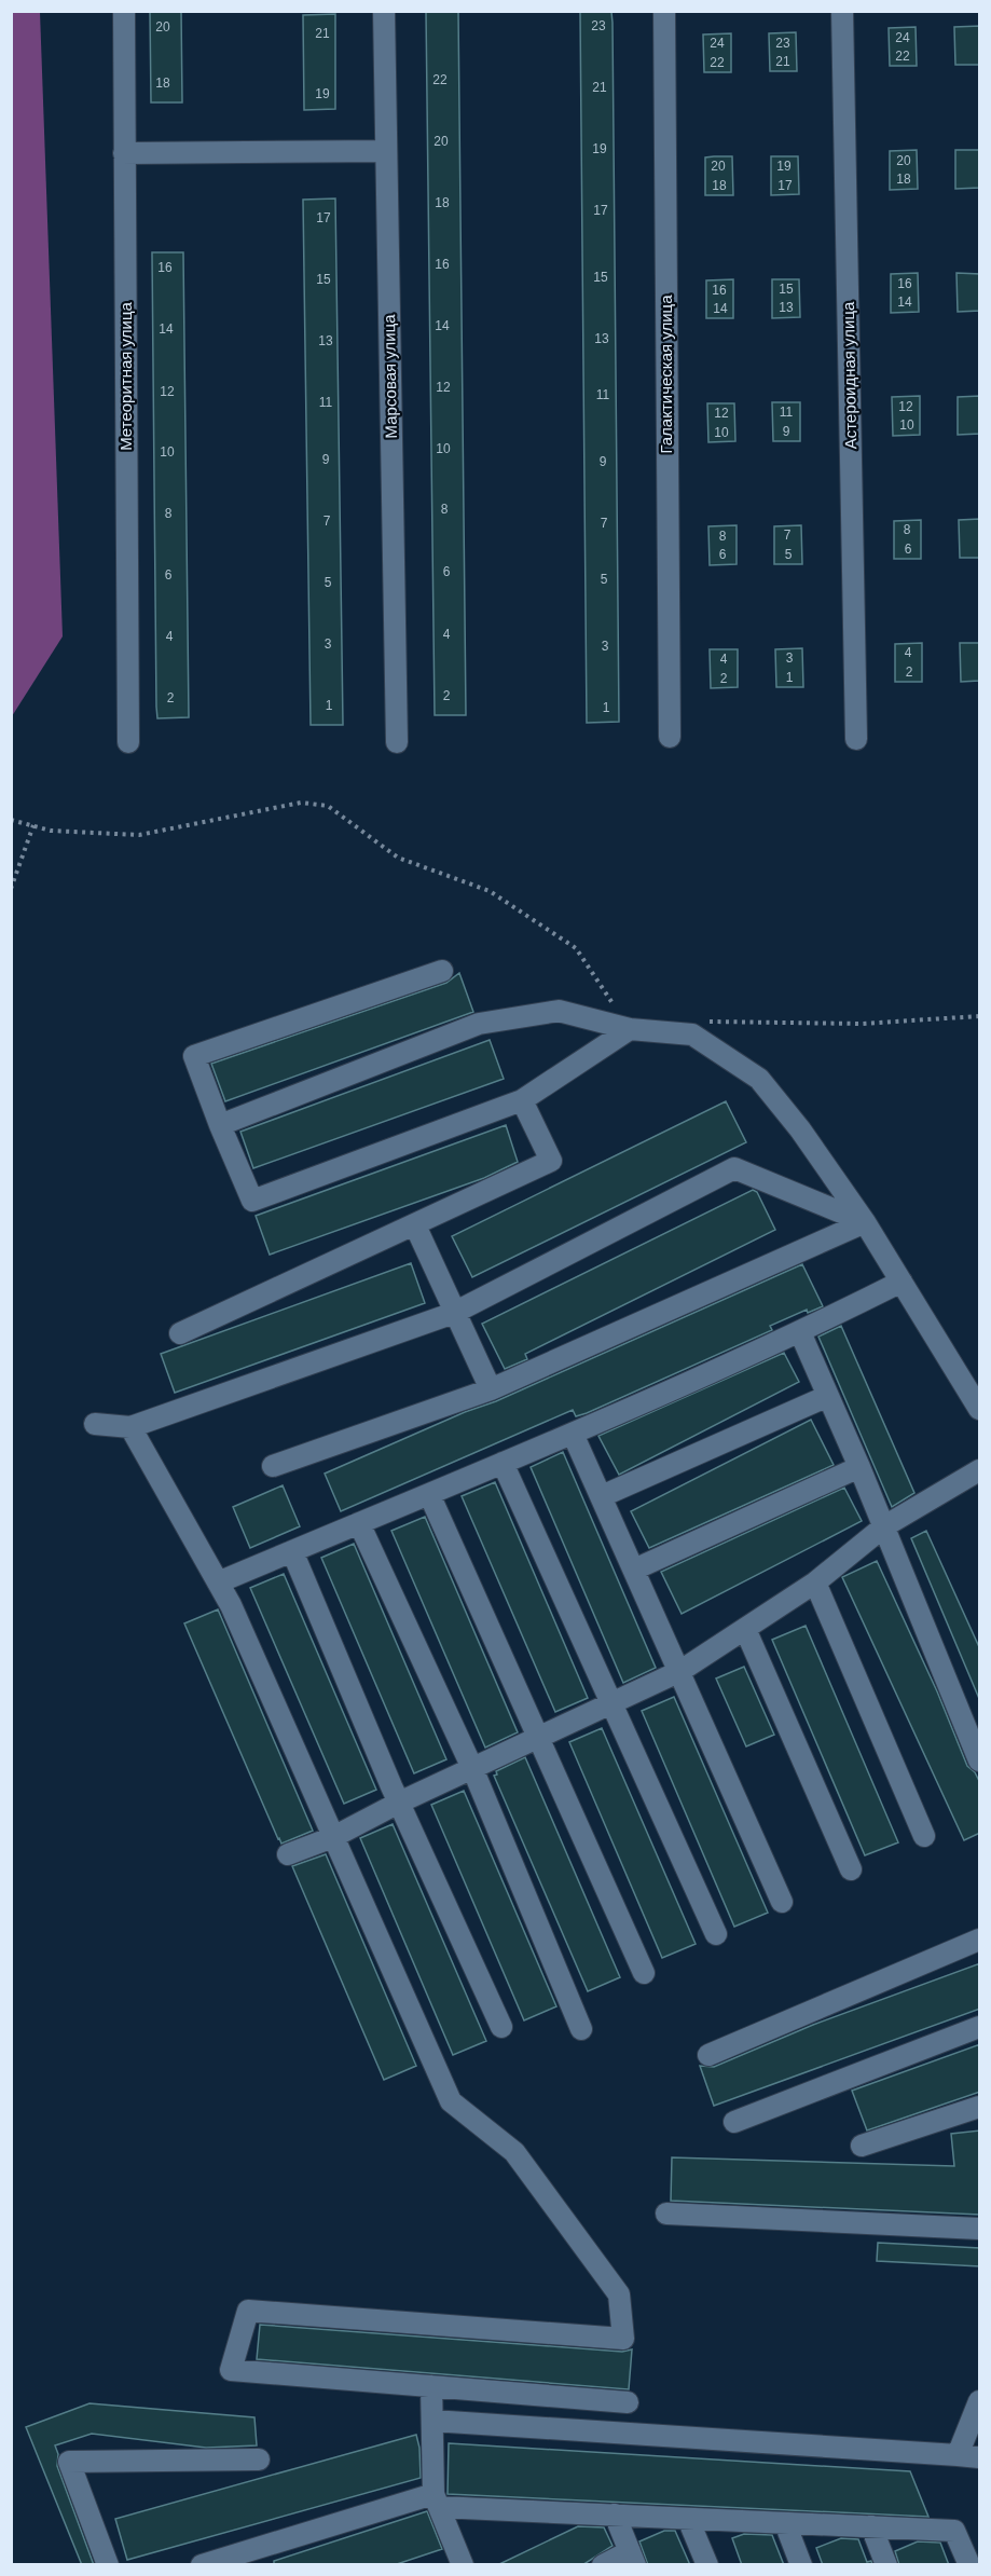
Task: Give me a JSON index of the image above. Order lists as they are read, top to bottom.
{
  "streets": {
    "street": [
      "Галактическая улица",
      "Астероидная улица",
      "Метеоритная улица",
      "Марсовая улица"
    ]
  },
  "house_numbers": [
    "23",
    "20",
    "21",
    "24",
    "24",
    "23",
    "22",
    "21",
    "22",
    "22",
    "18",
    "21",
    "19",
    "20",
    "19",
    "20",
    "20",
    "19",
    "18",
    "18",
    "17",
    "18",
    "17",
    "17",
    "16",
    "16",
    "15",
    "15",
    "16",
    "15",
    "16",
    "14",
    "13",
    "14",
    "14",
    "14",
    "13",
    "13",
    "12",
    "12",
    "11",
    "11",
    "12",
    "11",
    "12",
    "10",
    "9",
    "10",
    "10",
    "10",
    "9",
    "9",
    "8",
    "8",
    "7",
    "7",
    "8",
    "7",
    "8",
    "6",
    "6",
    "5",
    "6",
    "6",
    "5",
    "5",
    "4",
    "4",
    "3",
    "3",
    "4",
    "3",
    "4",
    "2",
    "1",
    "2",
    "2",
    "2",
    "1",
    "1"
  ]
}
